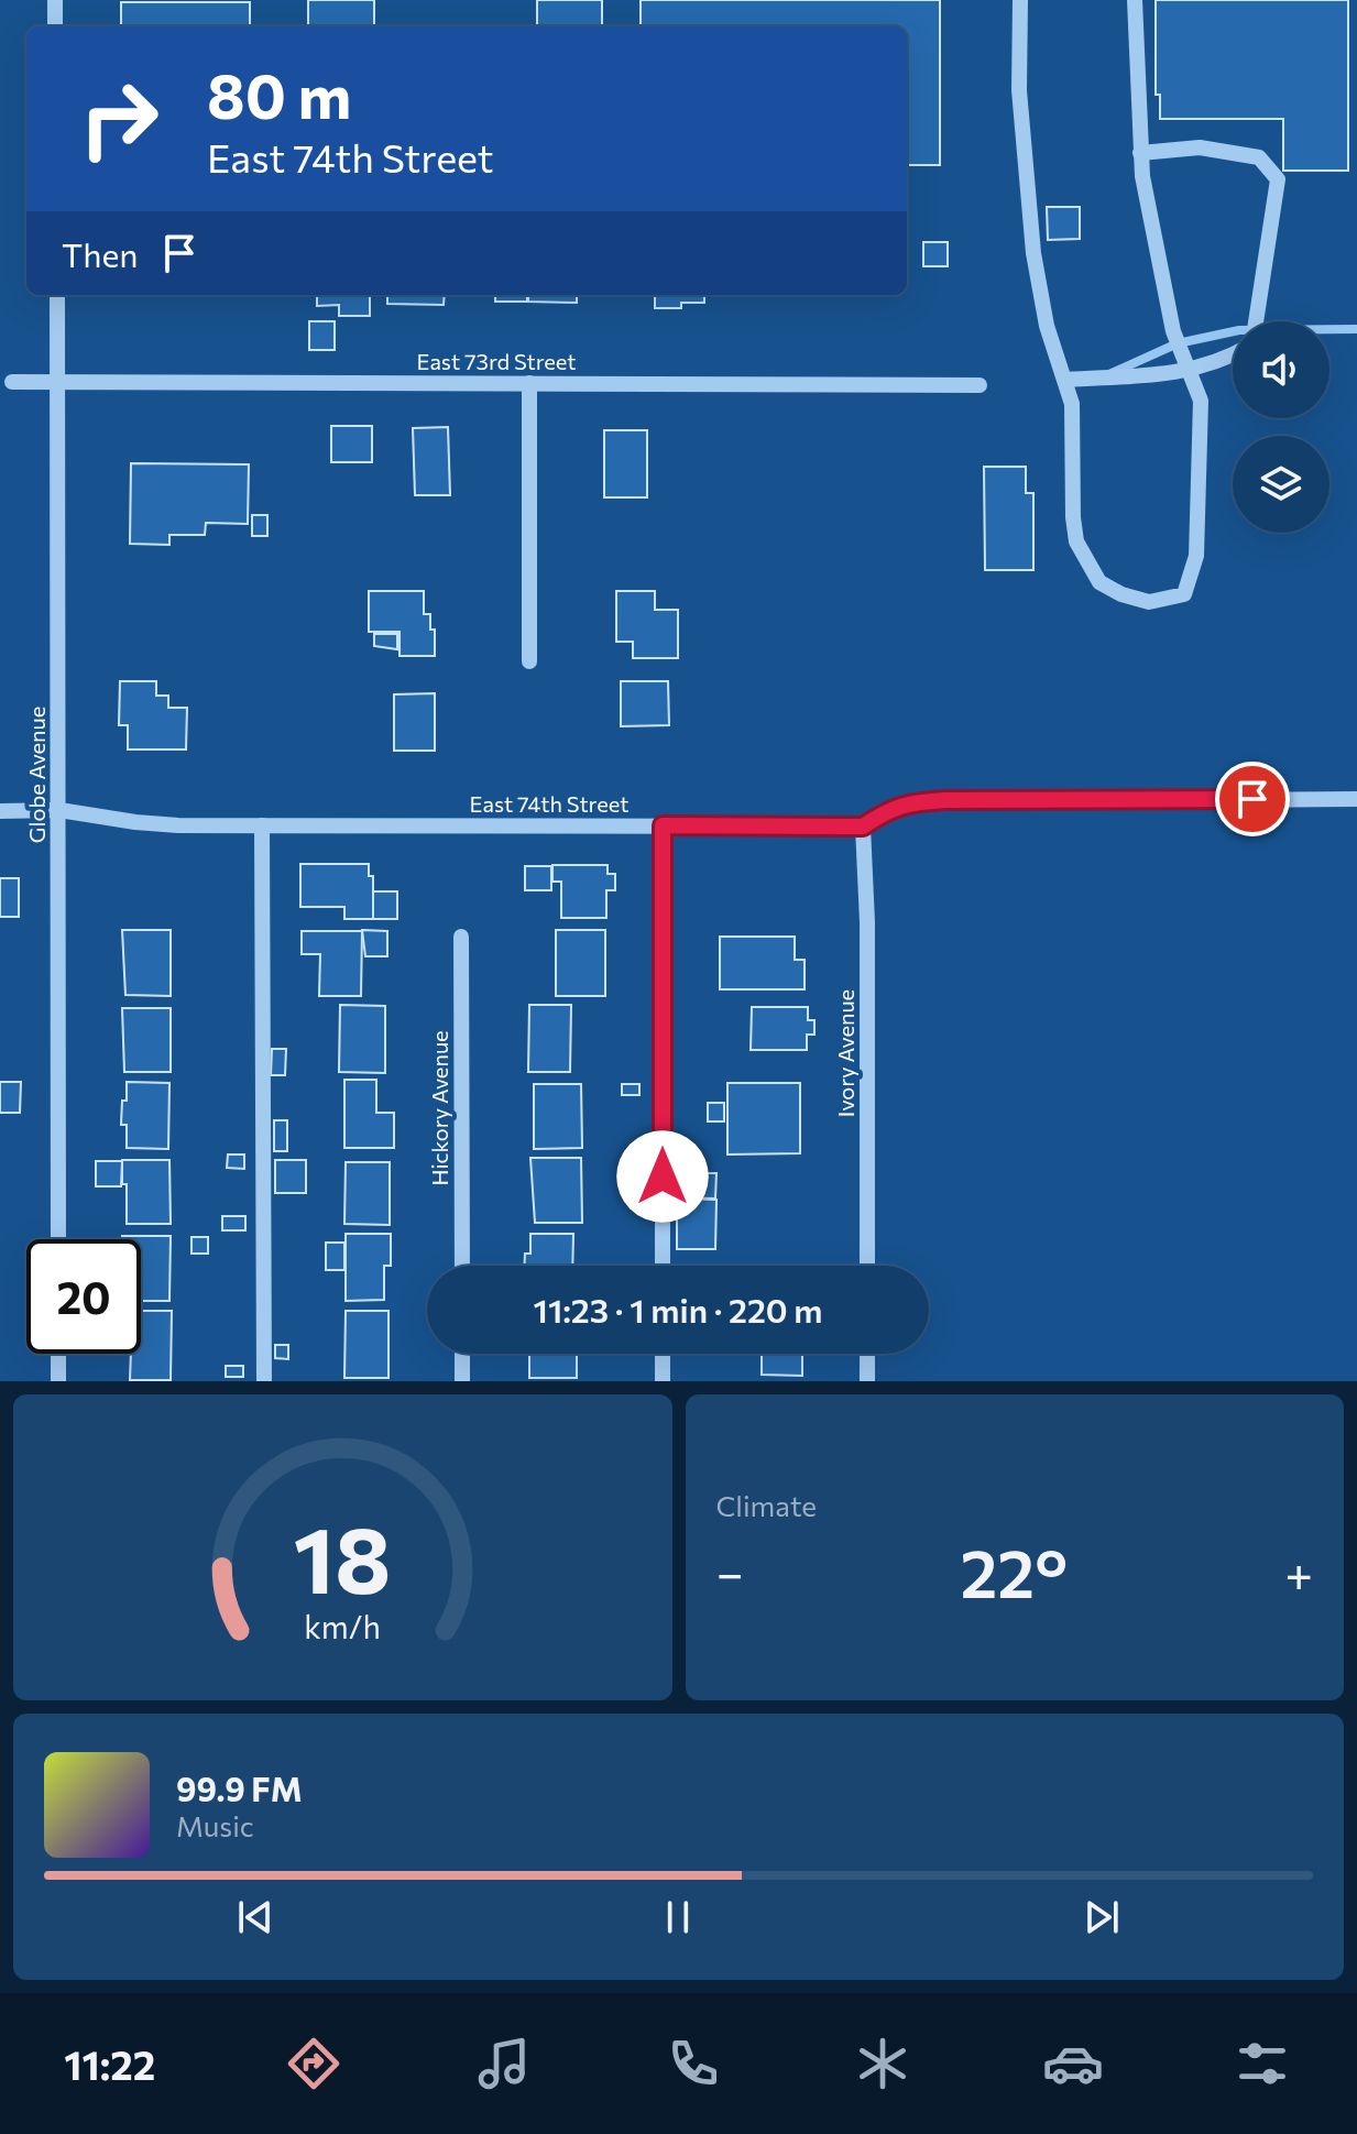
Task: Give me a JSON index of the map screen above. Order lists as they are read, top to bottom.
{
  "streets": {
    "street": [
      "East 73rd Street",
      "Globe Avenue",
      "East 74th Street",
      "Ivory Avenue",
      "Hickory Avenue"
    ]
  },
  "crossings": [
    ["East 73rd Street", "Globe Avenue"],
    ["Globe Avenue", "East 74th Street"],
    ["East 74th Street", "Ivory Avenue"]
  ],
  "page": {
    "turn": ["80 m", "East 74th Street"],
    "then": "Then",
    "limit": "20",
    "trip": "11:23 · 1 min · 220 m",
    "tile": "Climate",
    "heat": ["−", "22°", "+"],
    "song": ["99.9 FM", "Music"],
    "tabs": "11:22",
    "gauge": ["18", "km/h"]
  }
}
